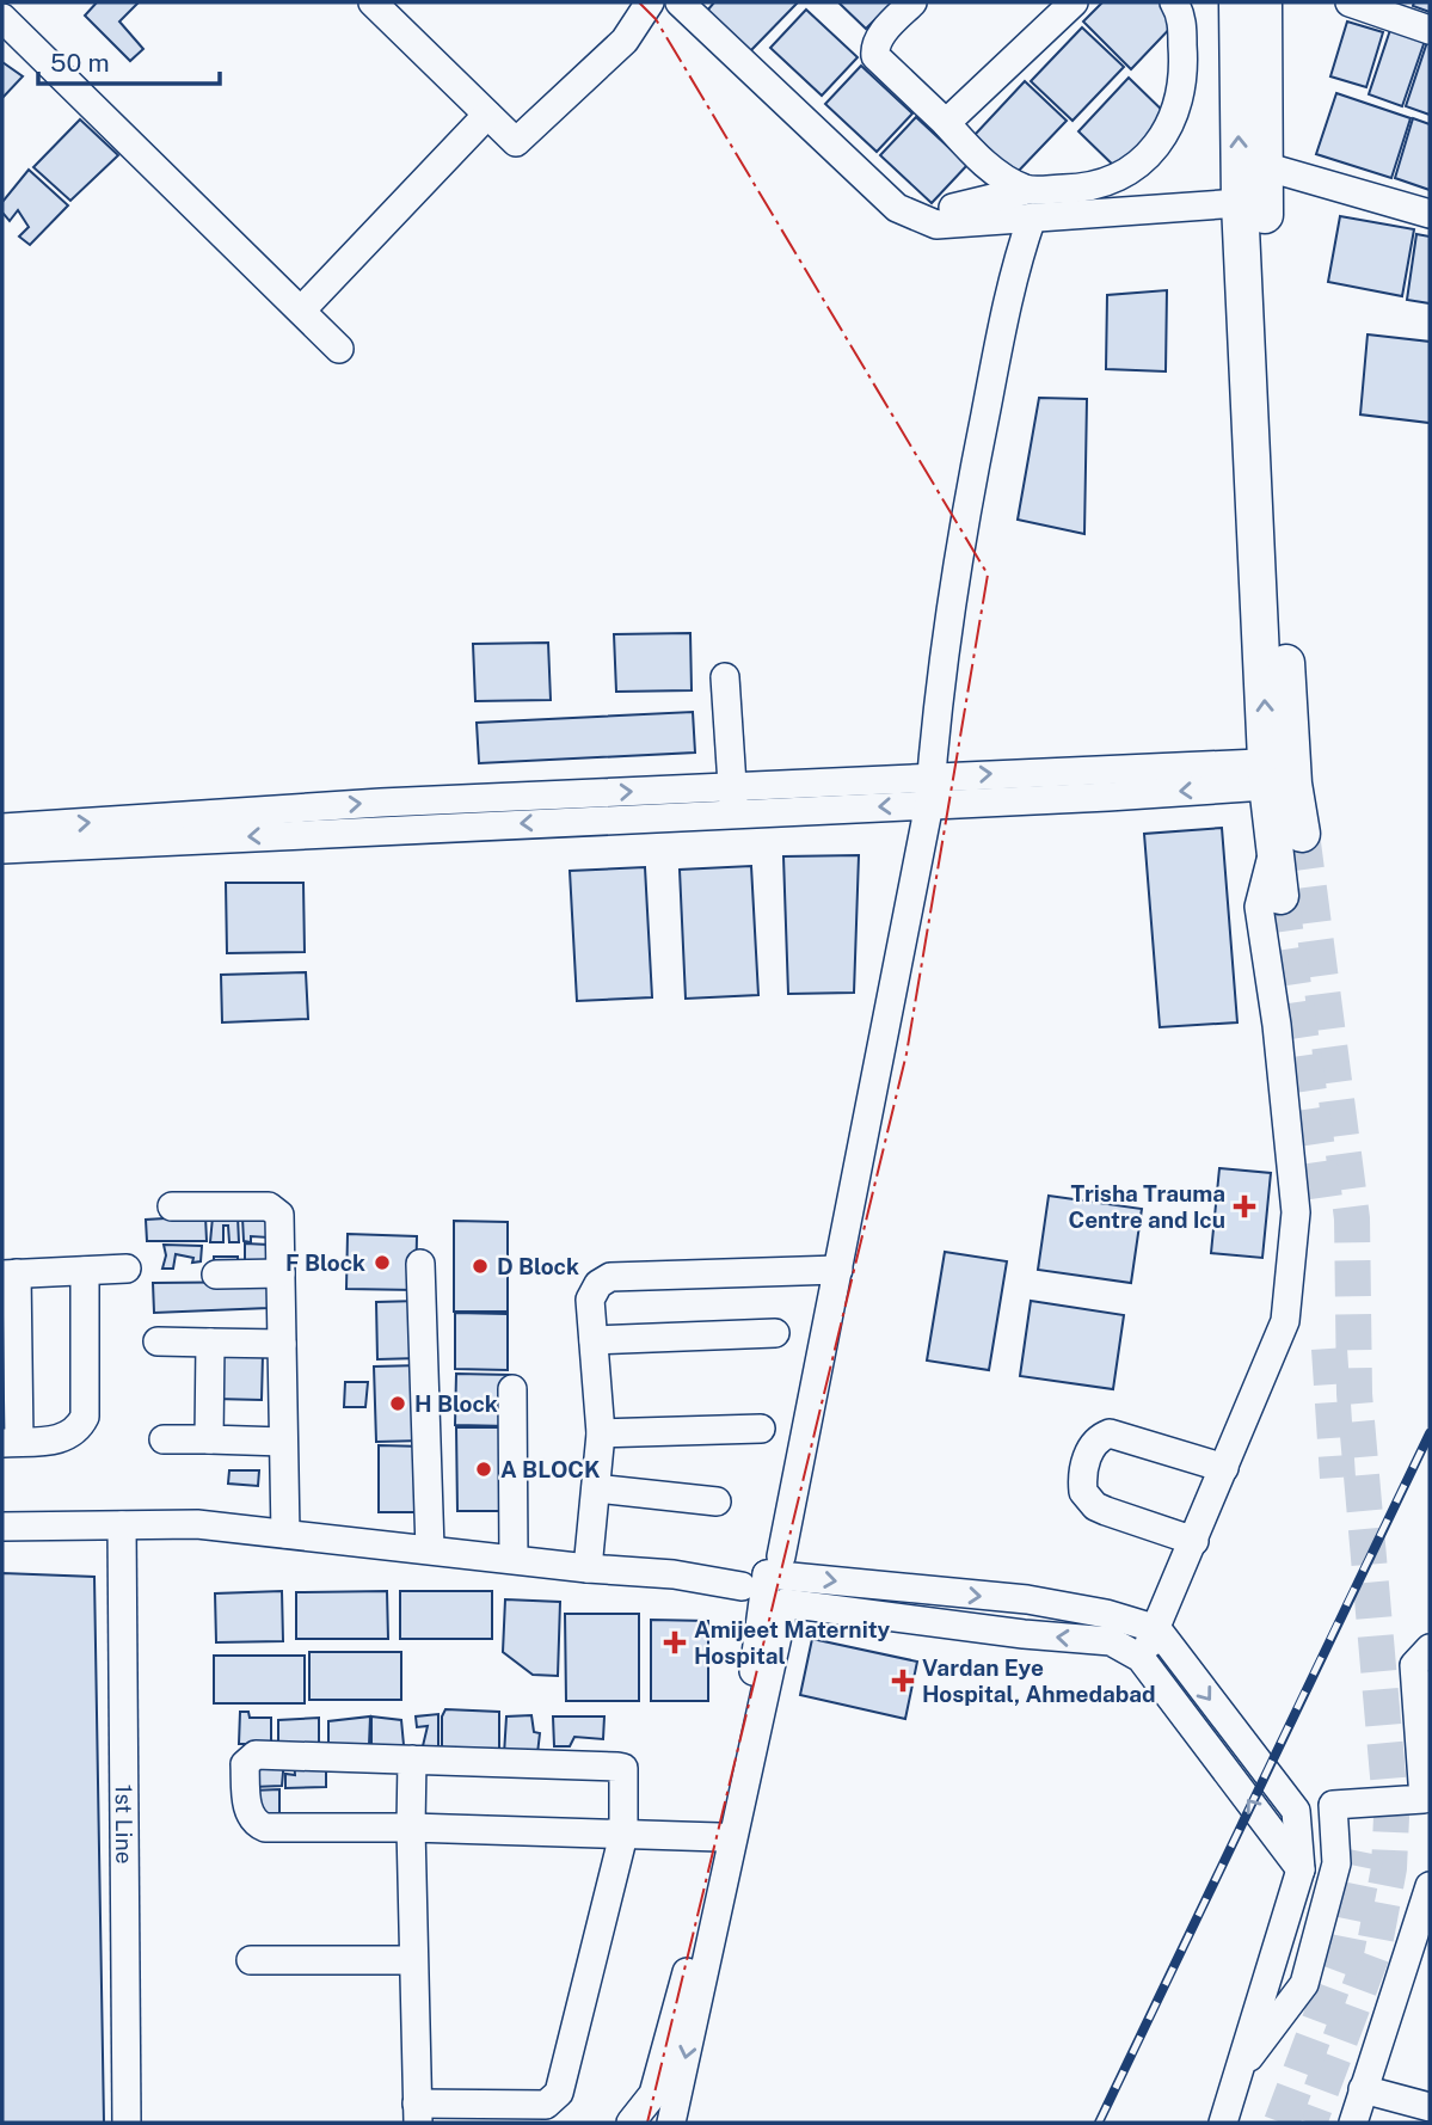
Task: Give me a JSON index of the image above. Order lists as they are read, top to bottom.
{
  "streets": {
    "street": ["1st Line"]
  },
  "places": {
    "health": ["Trisha Trauma Centre and Icu", "Amijeet Maternity Hospital", "Vardan Eye Hospital, Ahmedabad"],
    "other": [
      "F Block",
      "D Block",
      "H Block",
      "A BLOCK"
    ]
  },
  "scale_bar": "50 m"
}
